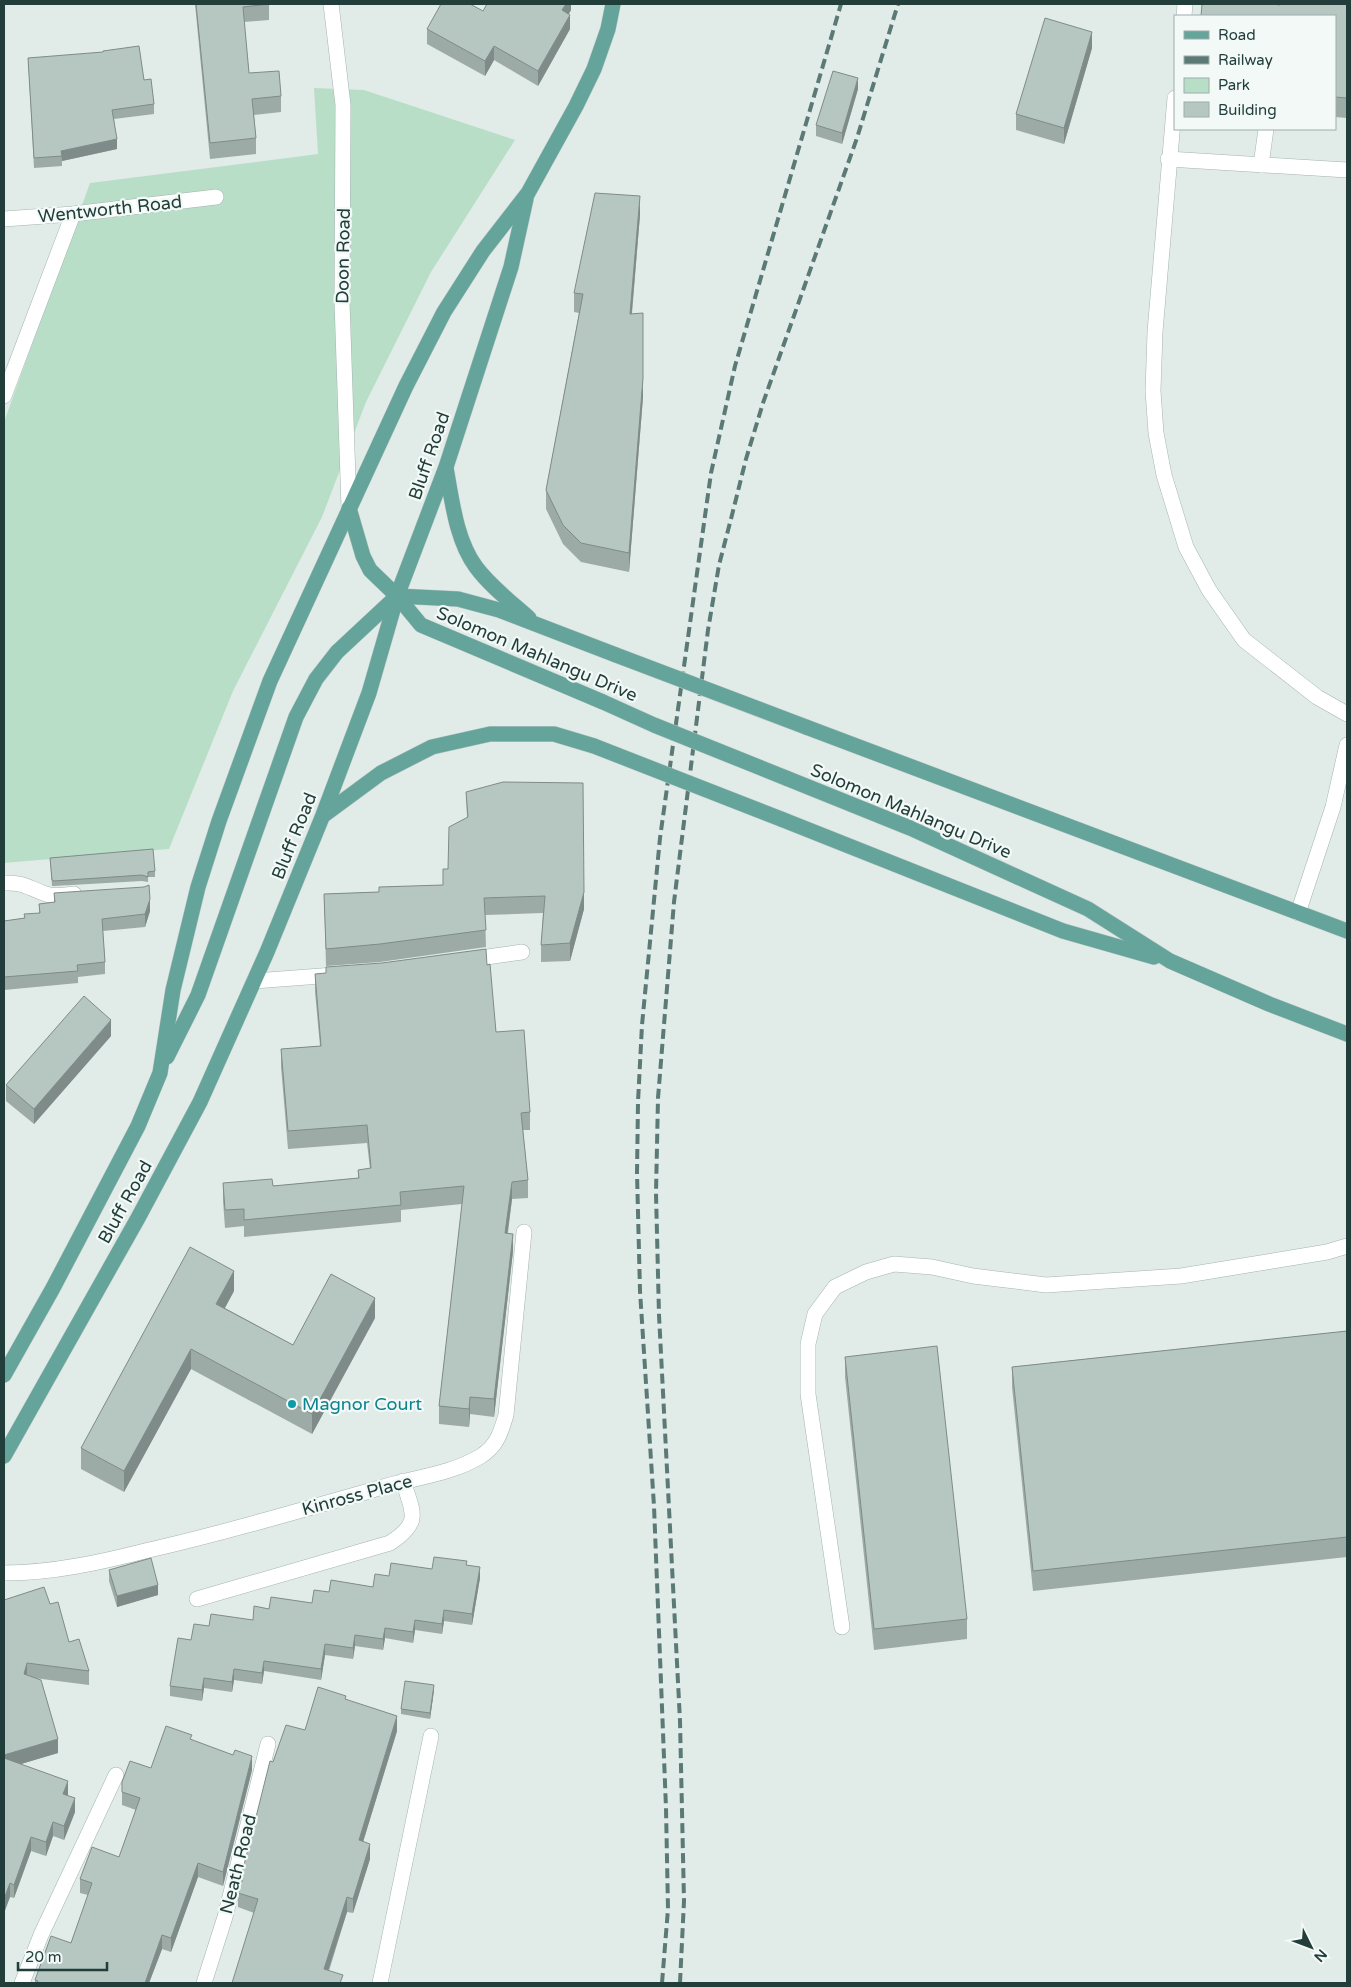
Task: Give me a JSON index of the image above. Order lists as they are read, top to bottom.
{
  "streets": {
    "main road": ["Bluff Road", "Solomon Mahlangu Drive"],
    "street": [
      "Wentworth Road",
      "Doon Road",
      "Kinross Place",
      "Neath Road"
    ]
  },
  "crossings": [
    ["Doon Road", "Bluff Road"],
    ["Bluff Road", "Solomon Mahlangu Drive"]
  ],
  "places": ["Magnor Court"],
  "legend": [
    "Road",
    "Railway",
    "Park",
    "Building"
  ],
  "scale_bar": "20 m",
  "north": "bottom right"
}
